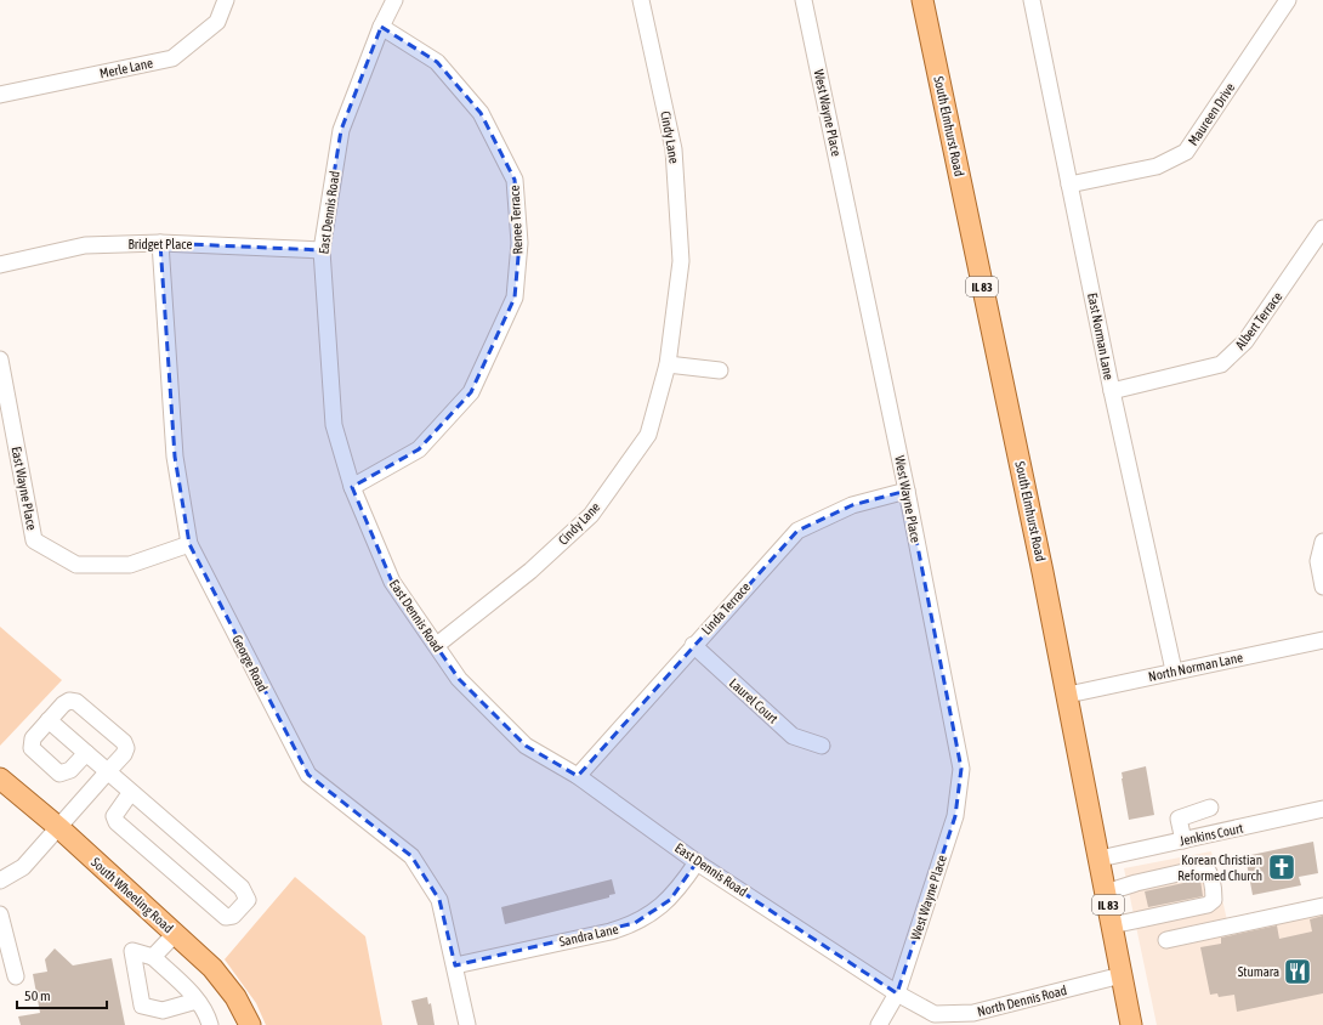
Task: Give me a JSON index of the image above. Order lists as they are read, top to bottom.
{
  "streets": {
    "main road": ["South Elmhurst Road", "IL 83", "South Wheeling Road"],
    "street": [
      "Merle Lane",
      "West Wayne Place",
      "Maureen Drive",
      "Cindy Lane",
      "East Dennis Road",
      "Renee Terrace",
      "Bridget Place",
      "Albert Terrace",
      "East Norman Lane",
      "East Wayne Place",
      "Linda Terrace",
      "George Road",
      "North Norman Lane",
      "Laurel Court",
      "Jenkins Court",
      "Sandra Lane",
      "North Dennis Road"
    ]
  },
  "crossings": [
    ["West Wayne Place", "East Dennis Road"],
    ["West Wayne Place", "Linda Terrace"],
    ["West Wayne Place", "North Dennis Road"],
    ["Maureen Drive", "East Norman Lane"],
    ["South Elmhurst Road", "North Norman Lane"],
    ["South Elmhurst Road", "Jenkins Court"],
    ["South Elmhurst Road", "North Dennis Road"],
    ["Cindy Lane", "East Dennis Road"],
    ["East Dennis Road", "Renee Terrace"],
    ["East Dennis Road", "Bridget Place"],
    ["East Dennis Road", "Linda Terrace"],
    ["East Dennis Road", "Sandra Lane"],
    ["East Dennis Road", "North Dennis Road"],
    ["Bridget Place", "George Road"],
    ["Albert Terrace", "East Norman Lane"],
    ["East Norman Lane", "North Norman Lane"],
    ["East Wayne Place", "George Road"],
    ["Linda Terrace", "Laurel Court"],
    ["George Road", "Sandra Lane"]
  ],
  "places": {
    "church": ["Korean Christian Reformed Church"],
    "restaurant": ["Stumara"]
  },
  "scale_bar": "50 m"
}
